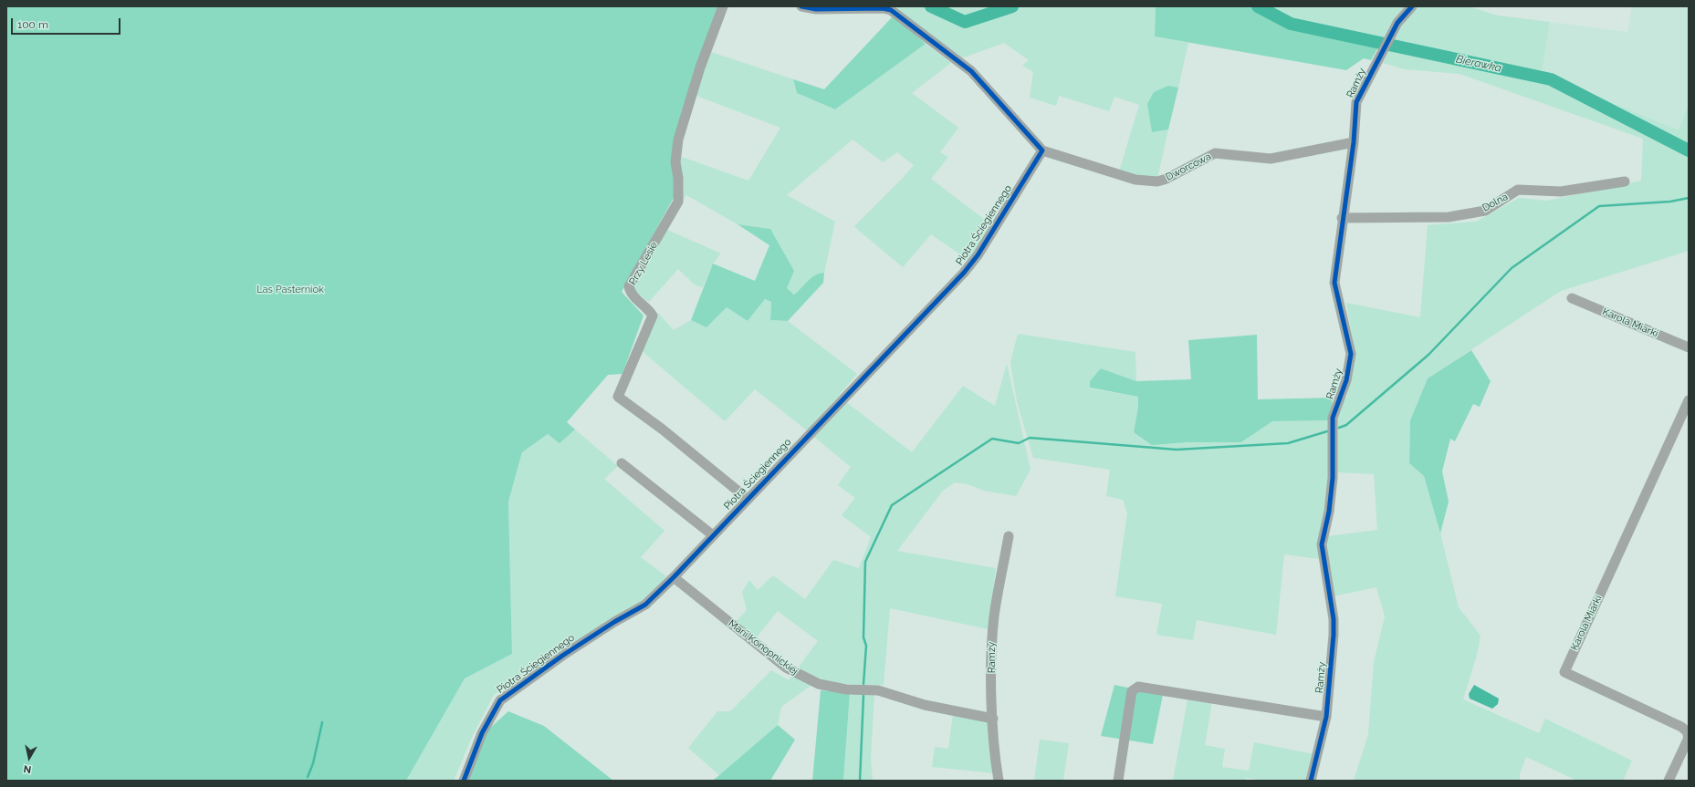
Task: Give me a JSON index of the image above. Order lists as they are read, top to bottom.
{
  "streets": {
    "street": [
      "Ramży",
      "Dworcowa",
      "Dolna",
      "Piotra Ściegiennego",
      "Przy Lesie",
      "Karola Miarki",
      "Marii Konopnickiej"
    ]
  },
  "crossings": [
    ["Ramży", "Dworcowa"],
    ["Ramży", "Dolna"],
    ["Ramży", "Marii Konopnickiej"],
    ["Dworcowa", "Piotra Ściegiennego"],
    ["Piotra Ściegiennego", "Przy Lesie"],
    ["Piotra Ściegiennego", "Marii Konopnickiej"]
  ],
  "water": ["Bierawka"],
  "parks": ["Las Pasterniok"],
  "scale_bar": "100 m",
  "north": "bottom"
}
